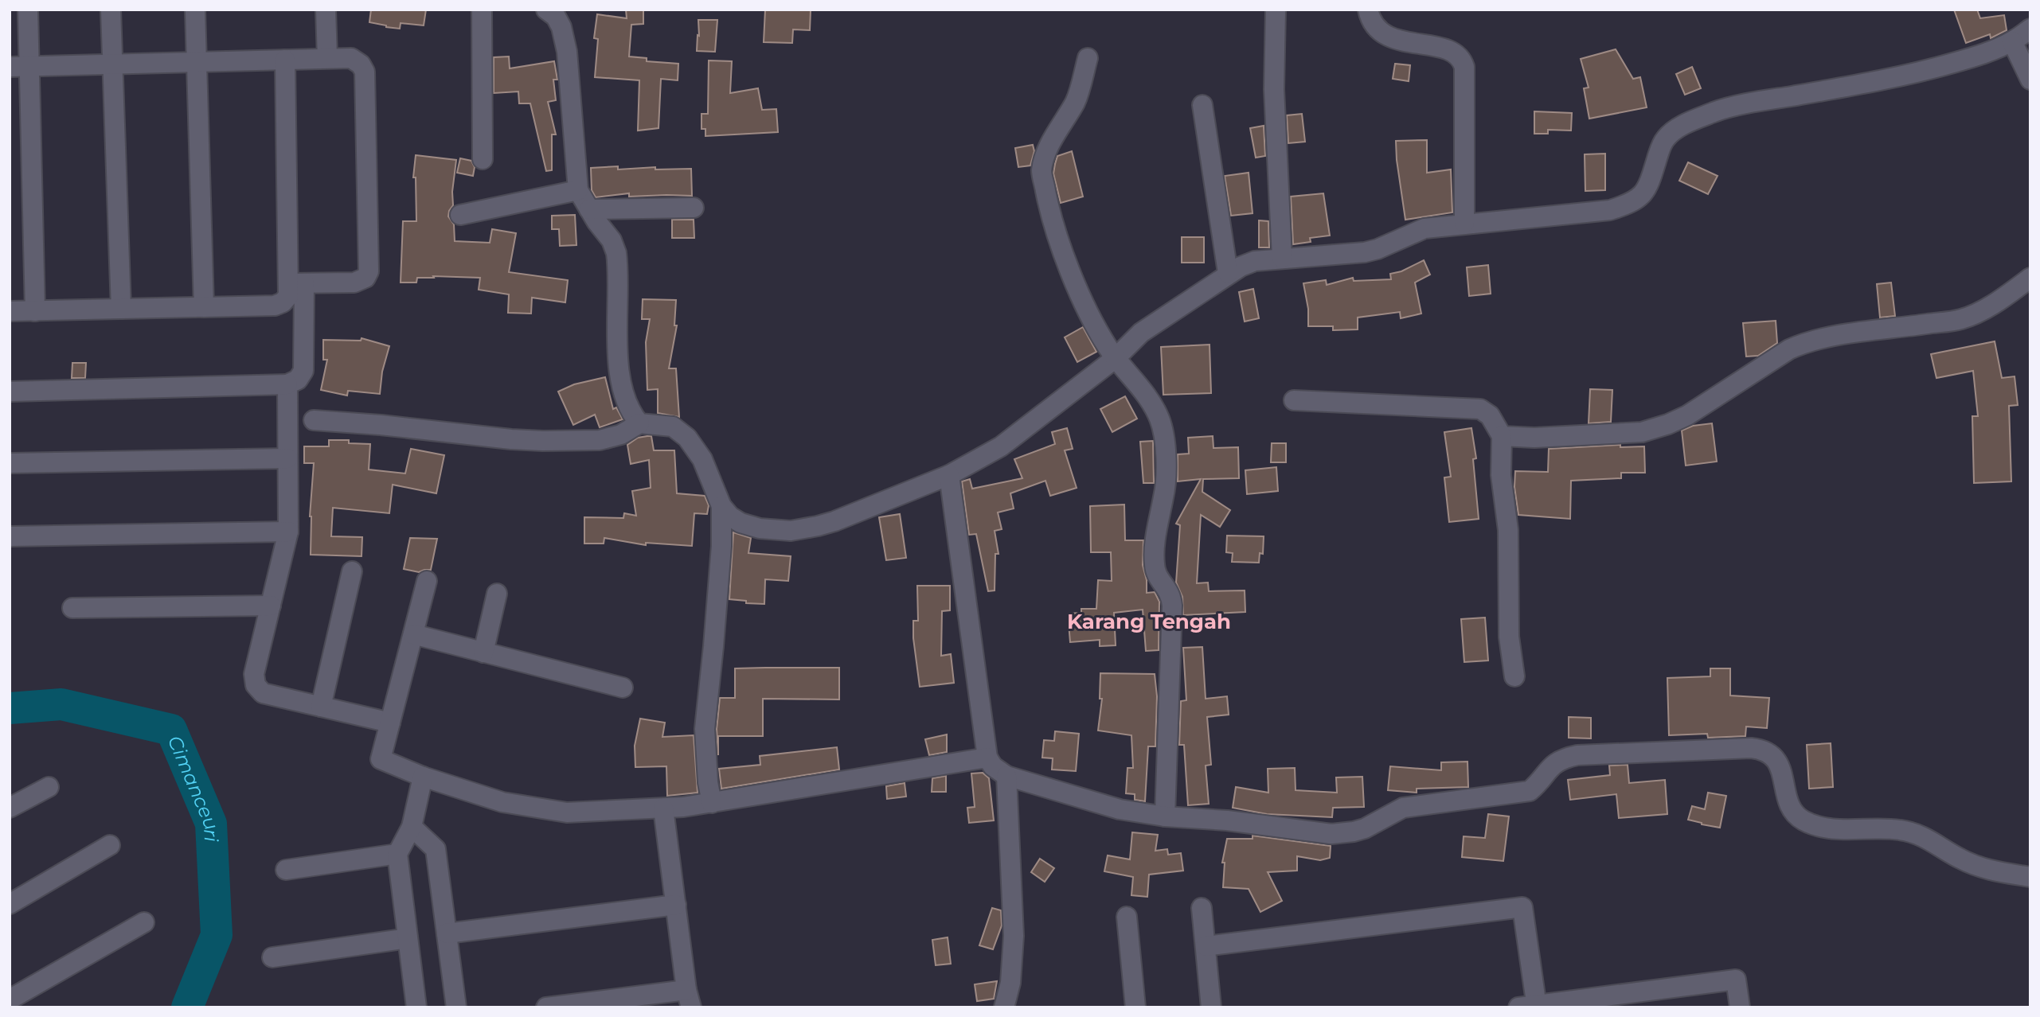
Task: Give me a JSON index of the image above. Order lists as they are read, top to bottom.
{
  "districts": ["Karang Tengah"],
  "water": ["Cimanceuri"]
}
